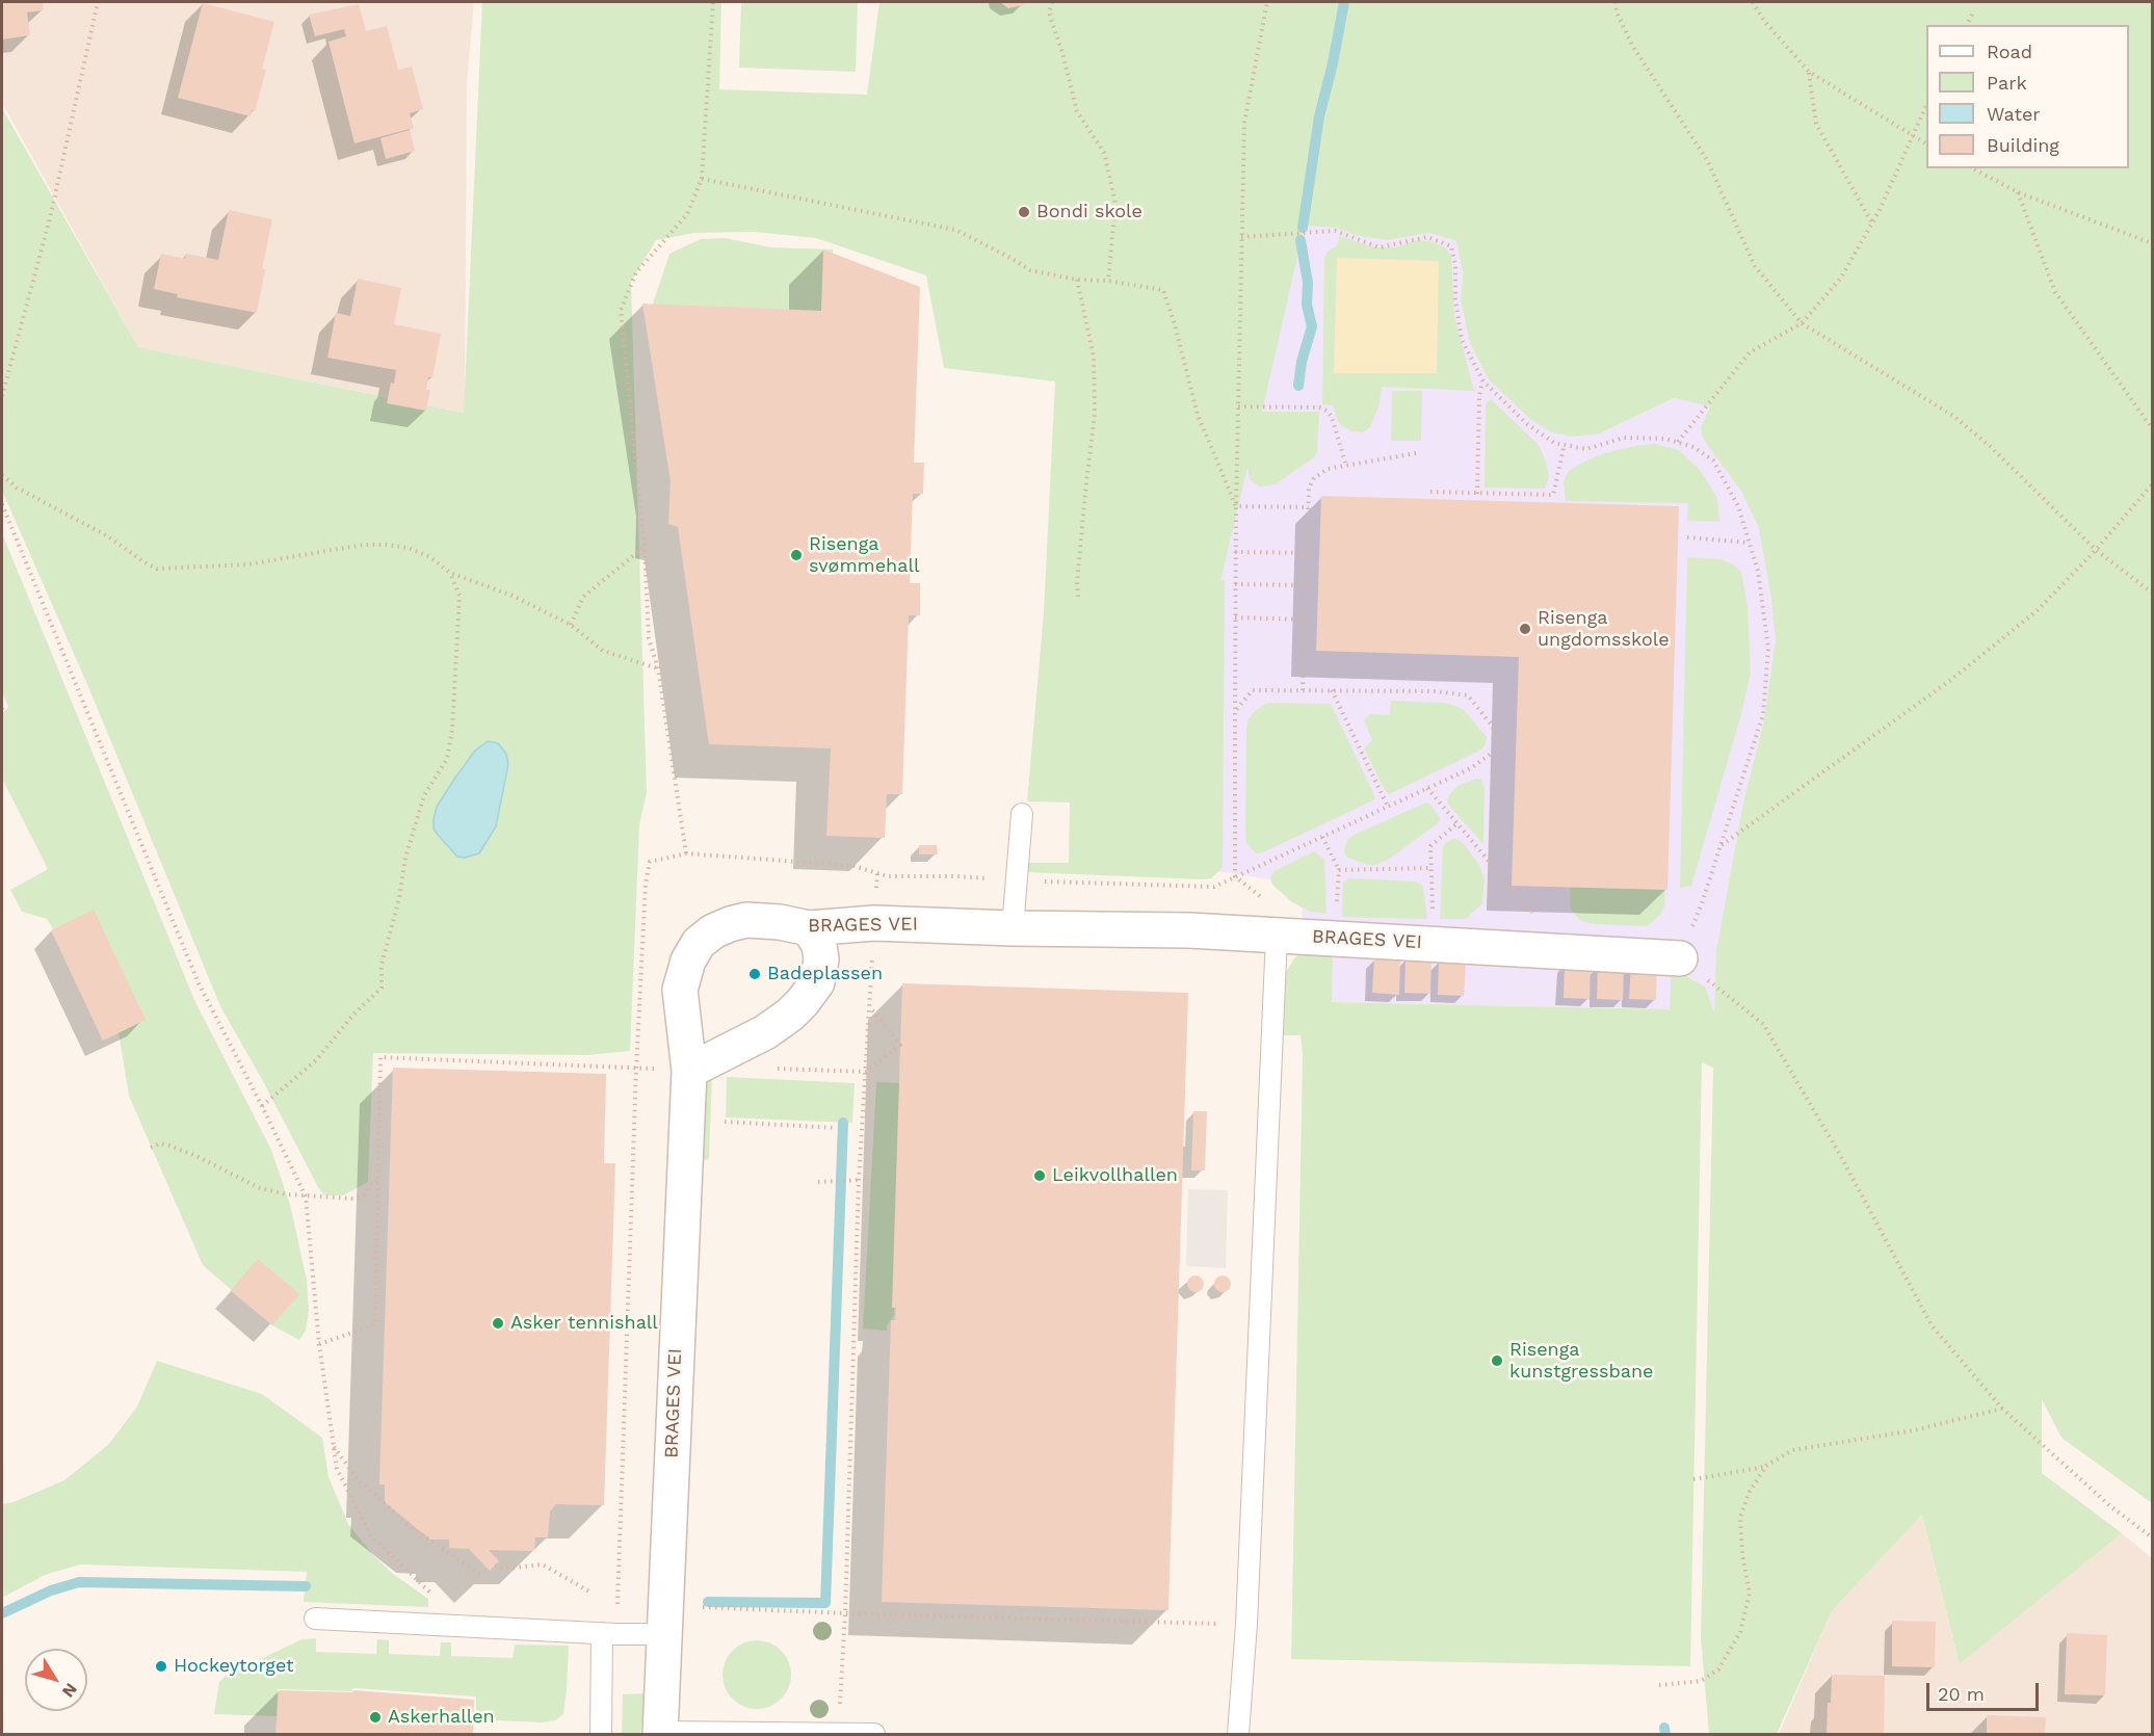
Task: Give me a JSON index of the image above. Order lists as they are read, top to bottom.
{
  "streets": {
    "street": ["BRAGES VEI"]
  },
  "places": [
    "Bondi skole",
    "Risenga svømmehall",
    "Risenga ungdomsskole",
    "Badeplassen",
    "Leikvollhallen",
    "Asker tennishall",
    "Risenga kunstgressbane",
    "Hockeytorget",
    "Askerhallen"
  ],
  "legend": [
    "Road",
    "Park",
    "Water",
    "Building"
  ],
  "scale_bar": "20 m",
  "north": "bottom right"
}
